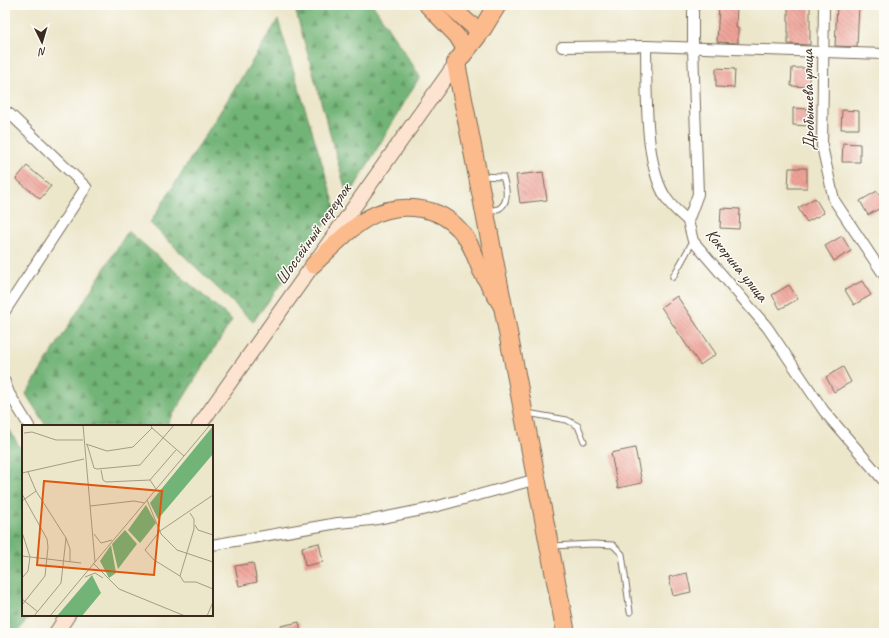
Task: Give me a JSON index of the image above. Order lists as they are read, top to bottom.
{
  "streets": {
    "main road": ["Шоссейный переулок"],
    "street": ["Дробышева улица", "Кокорина улица"]
  },
  "north": "bottom"
}
